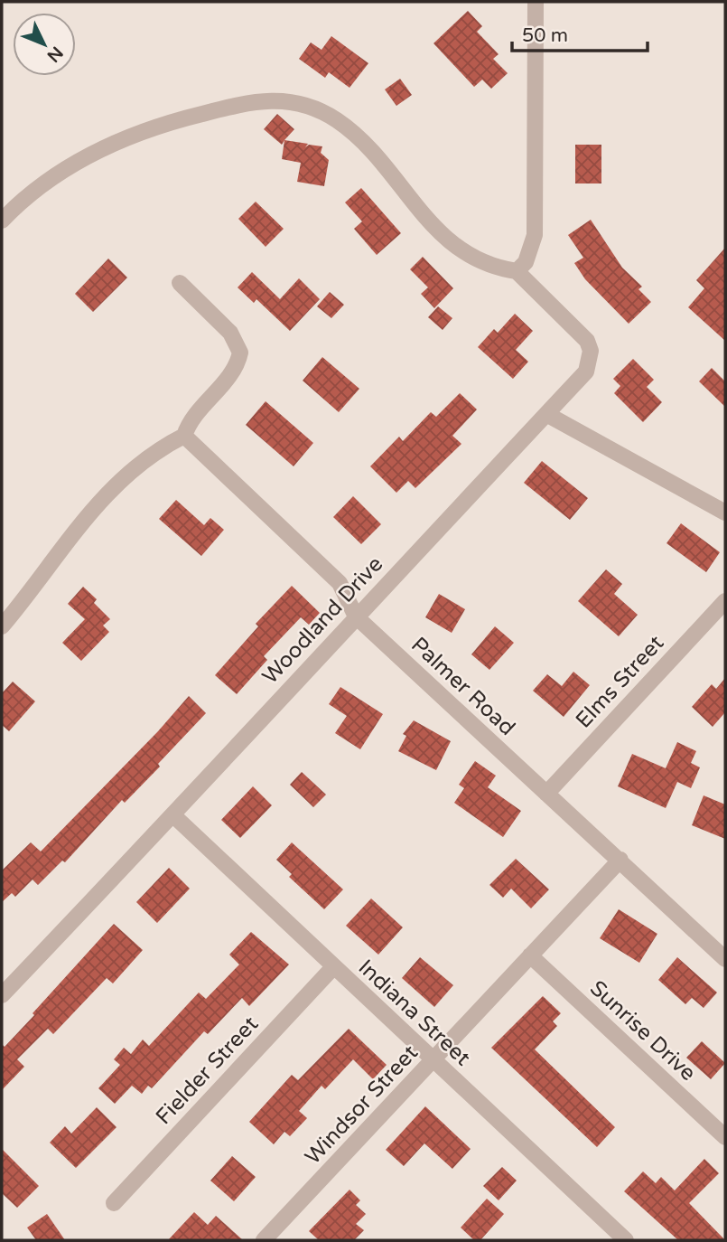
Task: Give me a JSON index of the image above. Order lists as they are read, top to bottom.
{
  "streets": {
    "street": [
      "Woodland Drive",
      "Elms Street",
      "Palmer Road",
      "Indiana Street",
      "Sunrise Drive",
      "Fielder Street",
      "Windsor Street"
    ]
  },
  "crossings": [
    ["Woodland Drive", "Palmer Road"],
    ["Woodland Drive", "Indiana Street"],
    ["Elms Street", "Palmer Road"],
    ["Palmer Road", "Windsor Street"],
    ["Indiana Street", "Fielder Street"],
    ["Indiana Street", "Windsor Street"],
    ["Sunrise Drive", "Windsor Street"]
  ],
  "scale_bar": "50 m",
  "north": "bottom right"
}
